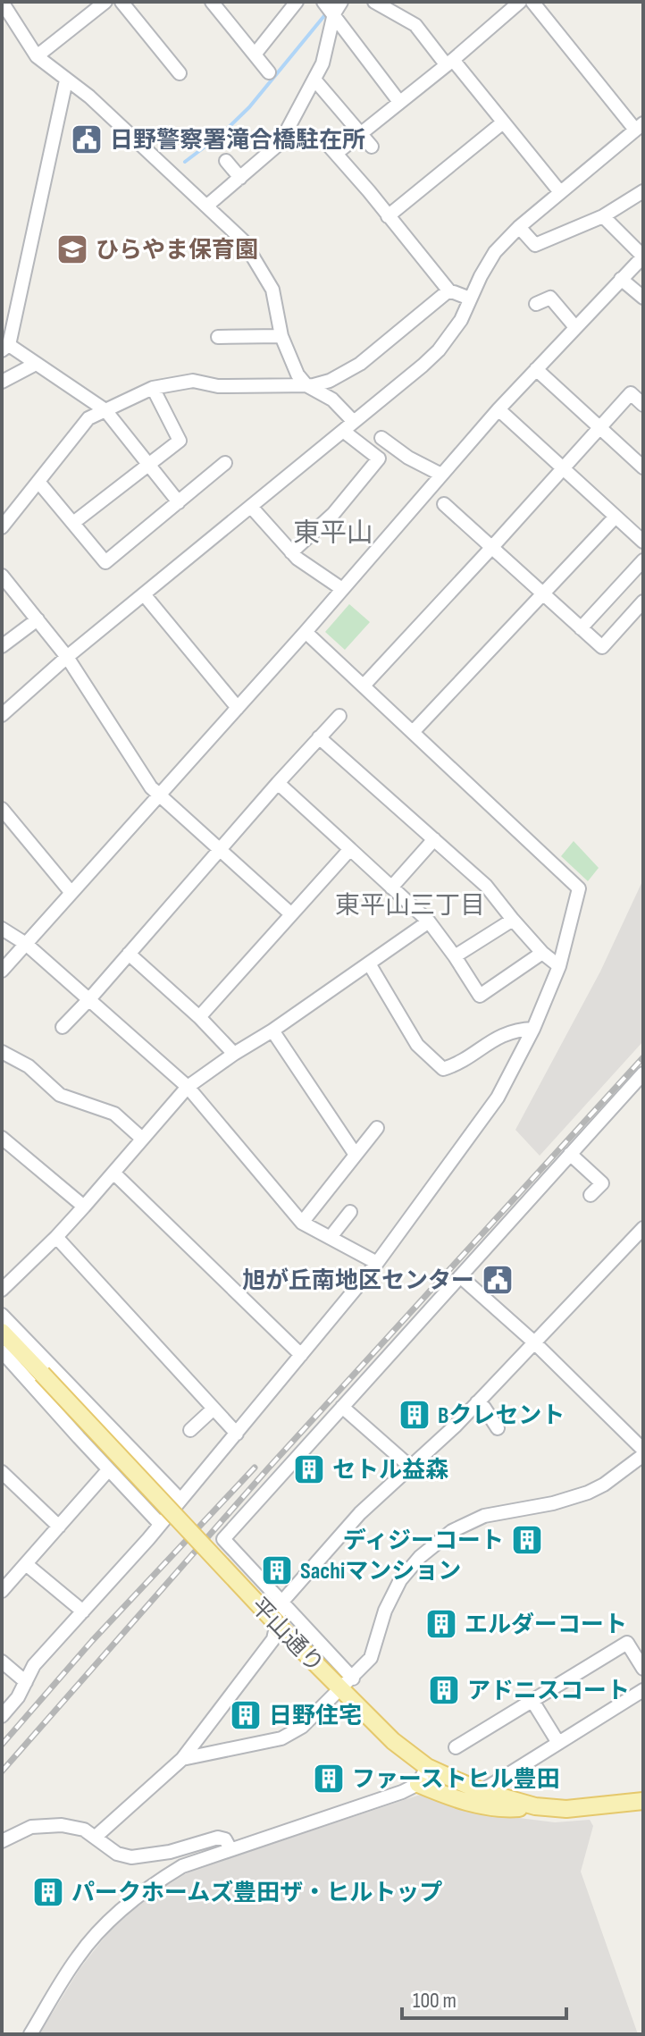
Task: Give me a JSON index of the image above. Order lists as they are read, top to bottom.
{
  "streets": {
    "main road": ["平山通り"]
  },
  "districts": ["東平山", "東平山三丁目"],
  "places": {
    "public building": ["日野警察署滝合橋駐在所", "旭が丘南地区センター"],
    "school or university": ["ひらやま保育園"],
    "building": [
      "Bクレセント",
      "セトル益森",
      "ディジーコート",
      "Sachiマンション",
      "エルダーコート",
      "アドニスコート",
      "日野住宅",
      "ファーストヒル豊田",
      "パークホームズ豊田ザ・ヒルトップ"
    ]
  },
  "scale_bar": "100 m"
}
